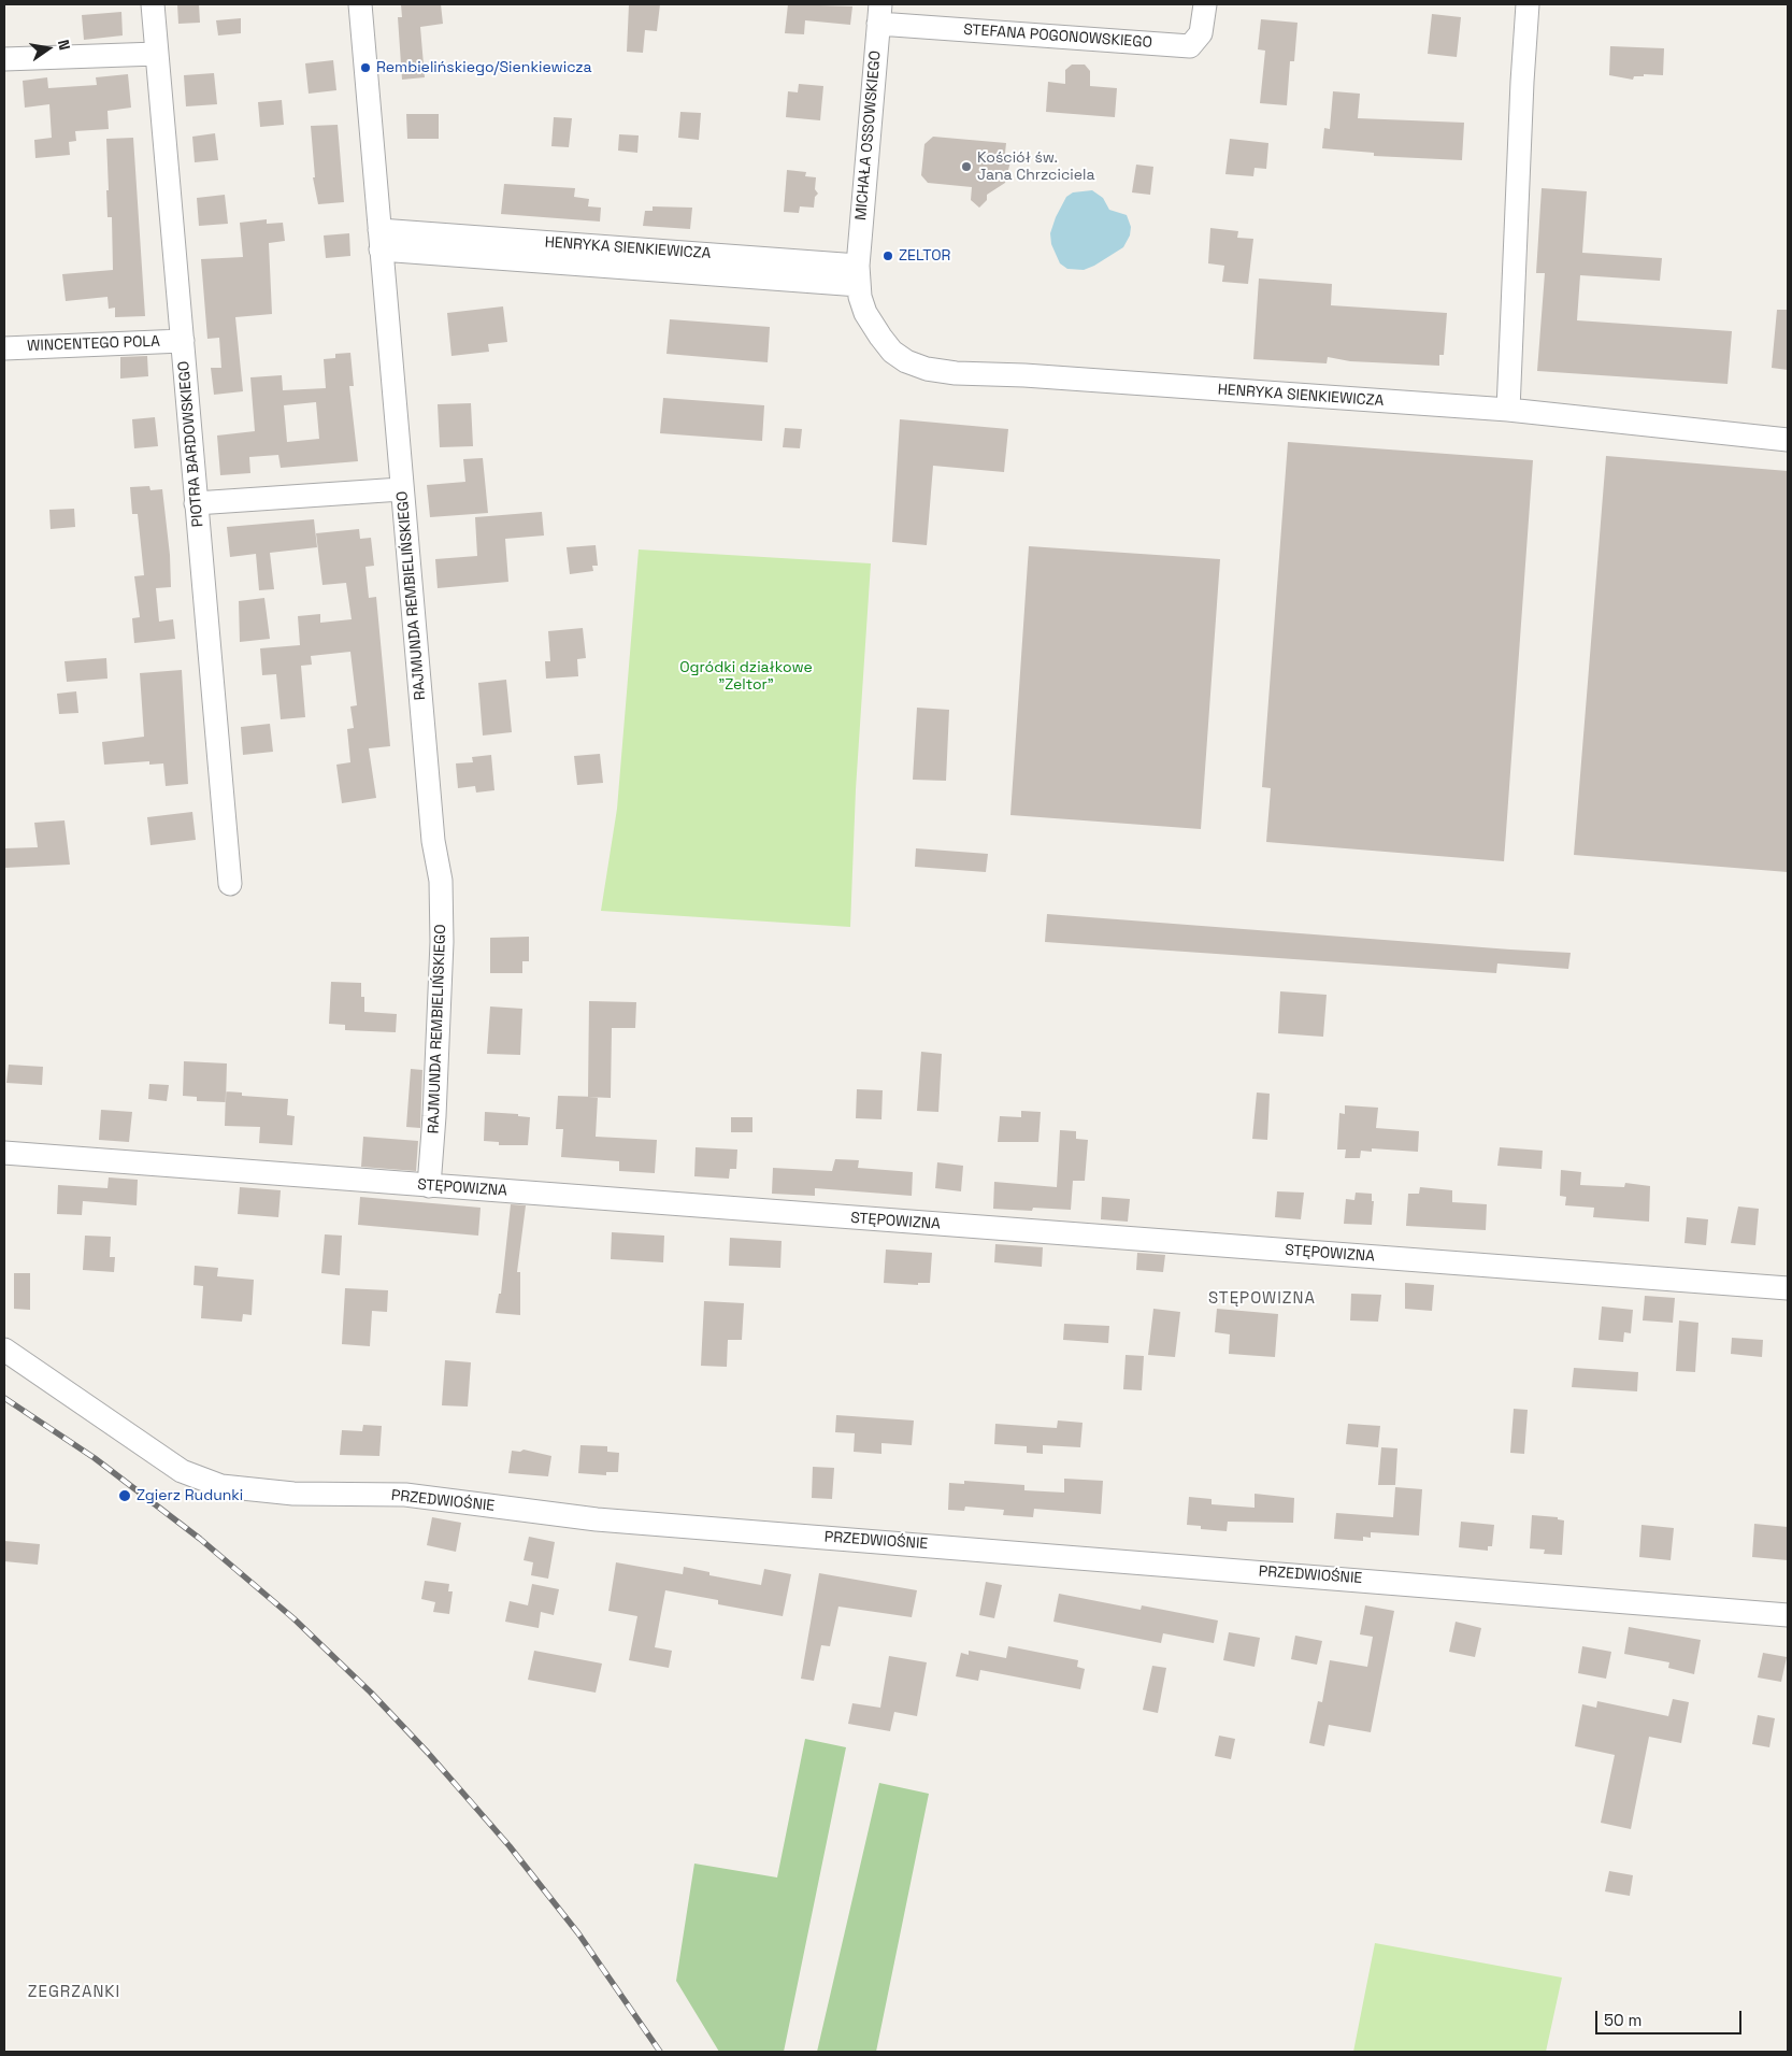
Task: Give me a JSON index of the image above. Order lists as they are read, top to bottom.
{
  "streets": {
    "street": [
      "STEFANA POGONOWSKIEGO",
      "MICHAŁA OSSOWSKIEGO",
      "HENRYKA SIENKIEWICZA",
      "WINCENTEGO POLA",
      "PIOTRA BARDOWSKIEGO",
      "RAJMUNDA REMBIELIŃSKIEGO",
      "STĘPOWIZNA",
      "PRZEDWIOŚNIE"
    ]
  },
  "crossings": [
    ["STEFANA POGONOWSKIEGO", "MICHAŁA OSSOWSKIEGO"],
    ["MICHAŁA OSSOWSKIEGO", "HENRYKA SIENKIEWICZA"],
    ["HENRYKA SIENKIEWICZA", "RAJMUNDA REMBIELIŃSKIEGO"],
    ["WINCENTEGO POLA", "PIOTRA BARDOWSKIEGO"],
    ["RAJMUNDA REMBIELIŃSKIEGO", "STĘPOWIZNA"]
  ],
  "districts": ["STĘPOWIZNA", "ZEGRZANKI"],
  "parks": ["Ogródki działkowe \"Zeltor\""],
  "places": [
    "Rembielińskiego/Sienkiewicza",
    "Kościół św. Jana Chrzciciela",
    "ZELTOR",
    "Zgierz Rudunki"
  ],
  "scale_bar": "50 m",
  "north": "right"
}
